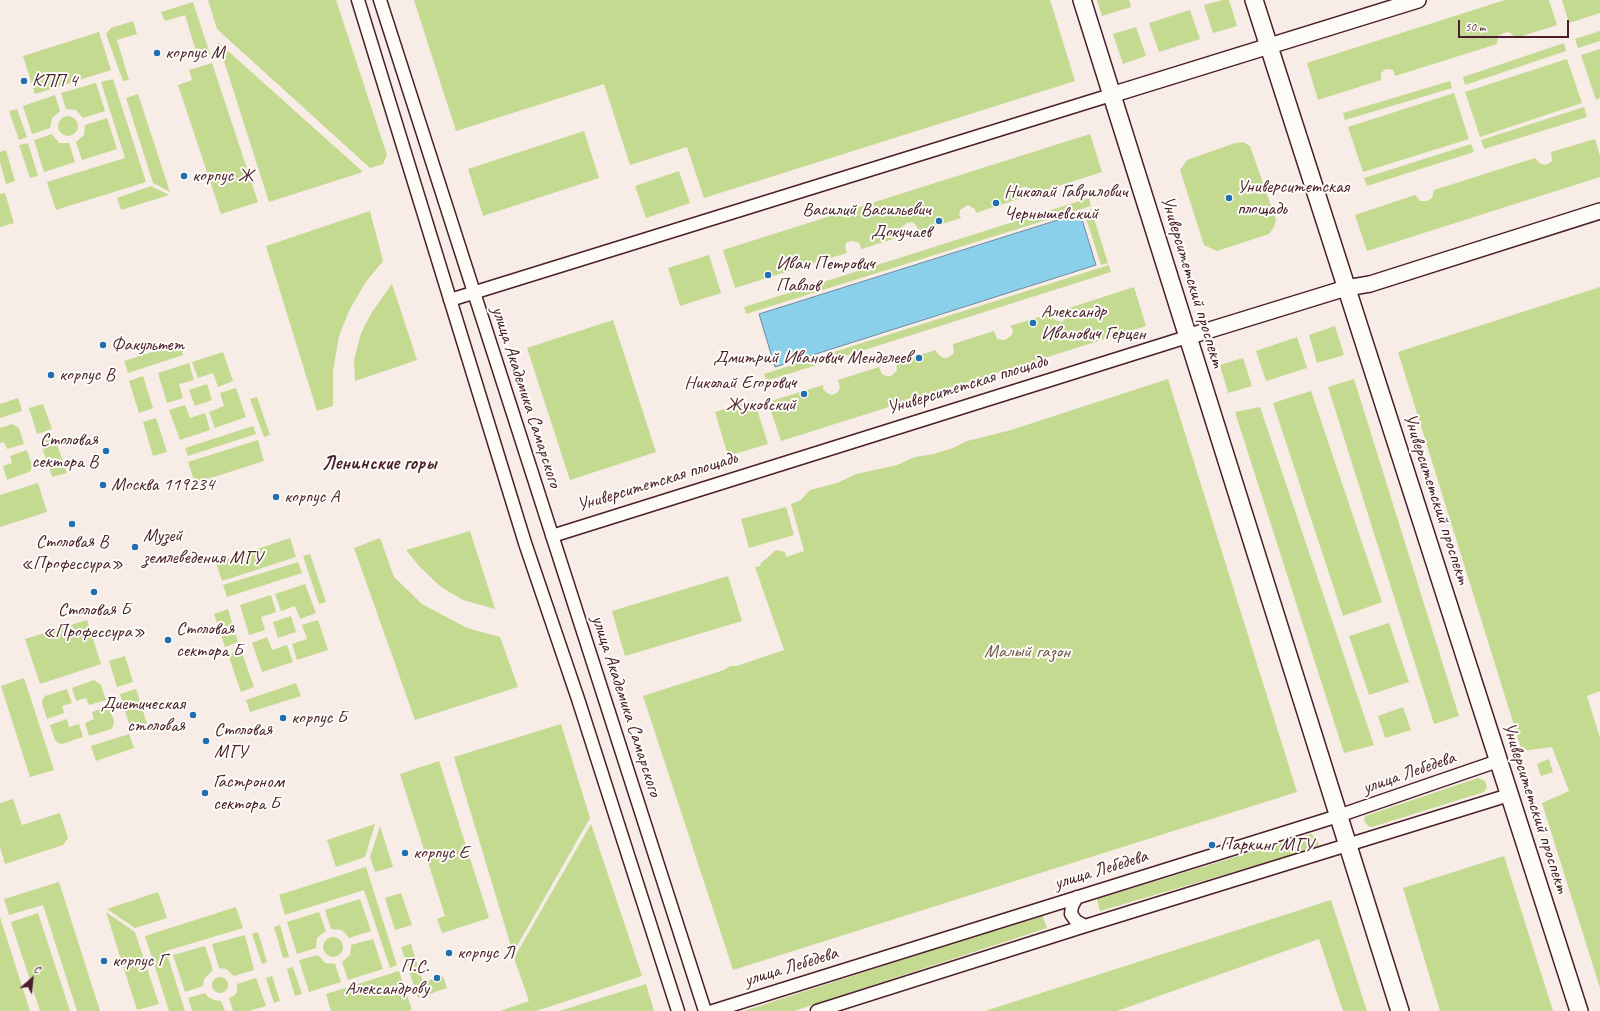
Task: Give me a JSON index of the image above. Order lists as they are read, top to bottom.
{
  "streets": {
    "main road": ["Университетский проспект"],
    "street": ["Университетская площадь", "улица Академика Самарского", "улица Лебедева"]
  },
  "crossings": [
    ["Университетский проспект", "Университетская площадь"],
    ["Университетский проспект", "улица Лебедева"],
    ["Университетская площадь", "улица Академика Самарского"]
  ],
  "districts": ["Ленинские горы"],
  "parks": ["Малый газон"],
  "places": [
    "корпус М",
    "КПП 4",
    "корпус Ж",
    "Университетская площадь",
    "Николай Гаврилович Чернышевский",
    "Василий Васильевич Докучаев",
    "Иван Петрович Павлов",
    "Александр Иванович Герцен",
    "Факультет",
    "Дмитрий Иванович Менделеев",
    "корпус В",
    "Николай Егорович Жуковский",
    "Столовая сектора В",
    "Москва 119234",
    "корпус А",
    "Столовая В «Профессура»",
    "Музей землеведения МГУ",
    "Столовая Б «Профессура»",
    "Столовая сектора Б",
    "Диетическая столовая",
    "корпус Б",
    "Столовая МГУ",
    "Гастроном сектора Б",
    "Паркинг МГУ",
    "корпус Е",
    "корпус Л",
    "корпус Г",
    "П.С. Александрову"
  ],
  "scale_bar": "50 m",
  "north": "top right"
}
